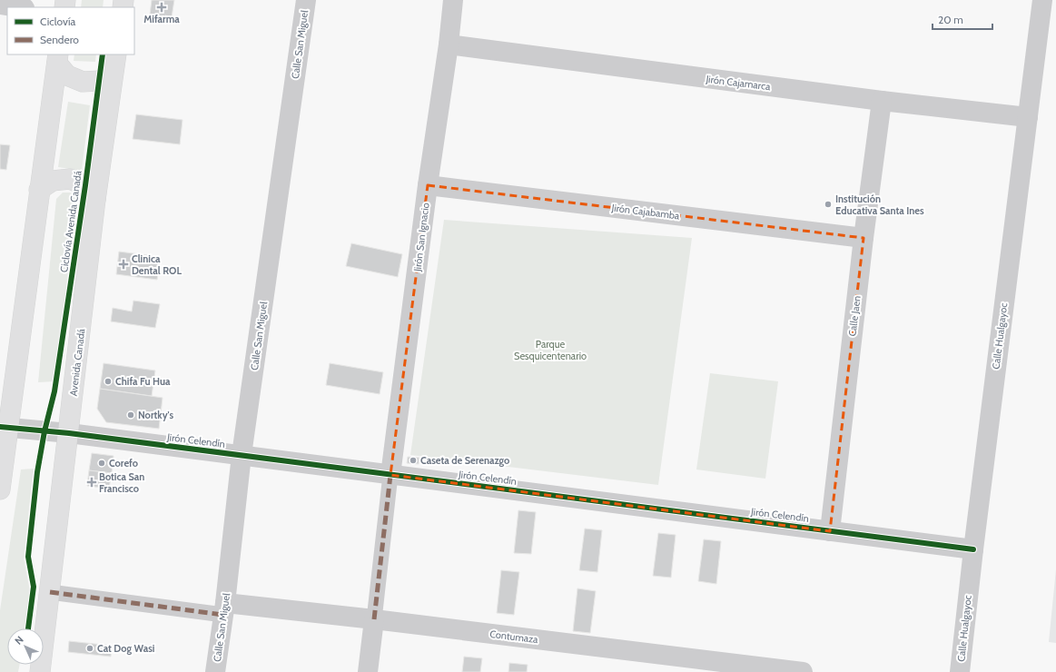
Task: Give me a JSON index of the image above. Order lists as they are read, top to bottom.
{
  "streets": {
    "main road": ["Avenida Canadá"],
    "street": [
      "Calle San Miguel",
      "Jirón Cajamarca",
      "Jirón Cajabamba",
      "Jirón San Ignacio",
      "Calle Jaen",
      "Calle Hualgayoc",
      "Jirón Celendín",
      "Contumaza"
    ],
    "cycle path": ["Ciclovía Avenida Canadá"]
  },
  "crossings": [
    ["Calle San Miguel", "Jirón Celendín"],
    ["Calle San Miguel", "Contumaza"],
    ["Jirón Cajamarca", "Jirón San Ignacio"],
    ["Jirón Cajamarca", "Calle Jaen"],
    ["Jirón Cajamarca", "Calle Hualgayoc"],
    ["Jirón Cajabamba", "Jirón San Ignacio"],
    ["Jirón Cajabamba", "Calle Jaen"],
    ["Jirón San Ignacio", "Jirón Celendín"],
    ["Calle Jaen", "Jirón Celendín"],
    ["Calle Hualgayoc", "Jirón Celendín"],
    ["Avenida Canadá", "Jirón Celendín"]
  ],
  "parks": ["Parque Sesquicentenario"],
  "places": {
    "health": ["Mifarma", "Clinica Dental ROL", "Botica San Francisco"],
    "other": [
      "Institución Educativa Santa Ines",
      "Chifa Fu Hua",
      "Nortky's",
      "Caseta de Serenazgo",
      "Corefo",
      "Cat Dog Wasi"
    ]
  },
  "legend": ["Ciclovía", "Sendero"],
  "scale_bar": "20 m",
  "north": "top left"
}
